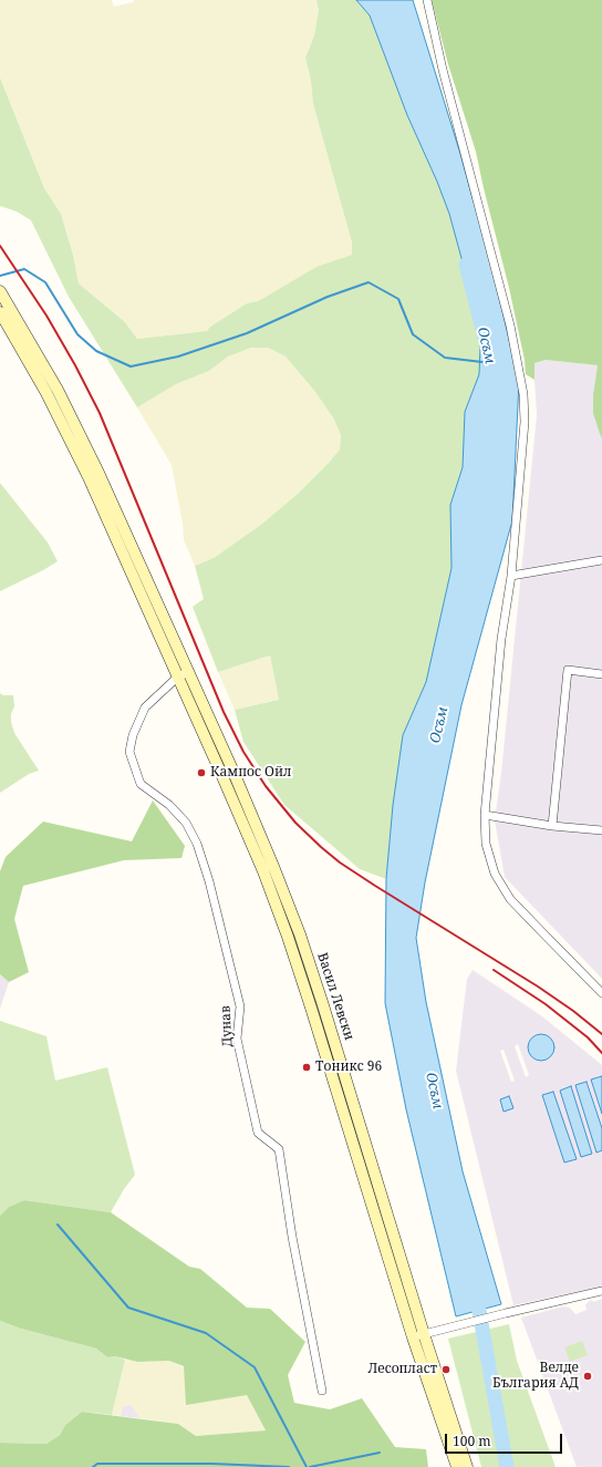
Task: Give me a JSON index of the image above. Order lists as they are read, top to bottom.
{
  "streets": {
    "main road": ["Васил Левски"],
    "street": ["Дунав"]
  },
  "crossings": [
    ["Васил Левски", "Дунав"]
  ],
  "water": ["Осъм"],
  "places": [
    "Кампос Ойл",
    "Тоникс 96",
    "Лесопласт",
    "Велде България АД"
  ],
  "scale_bar": "100 m"
}
